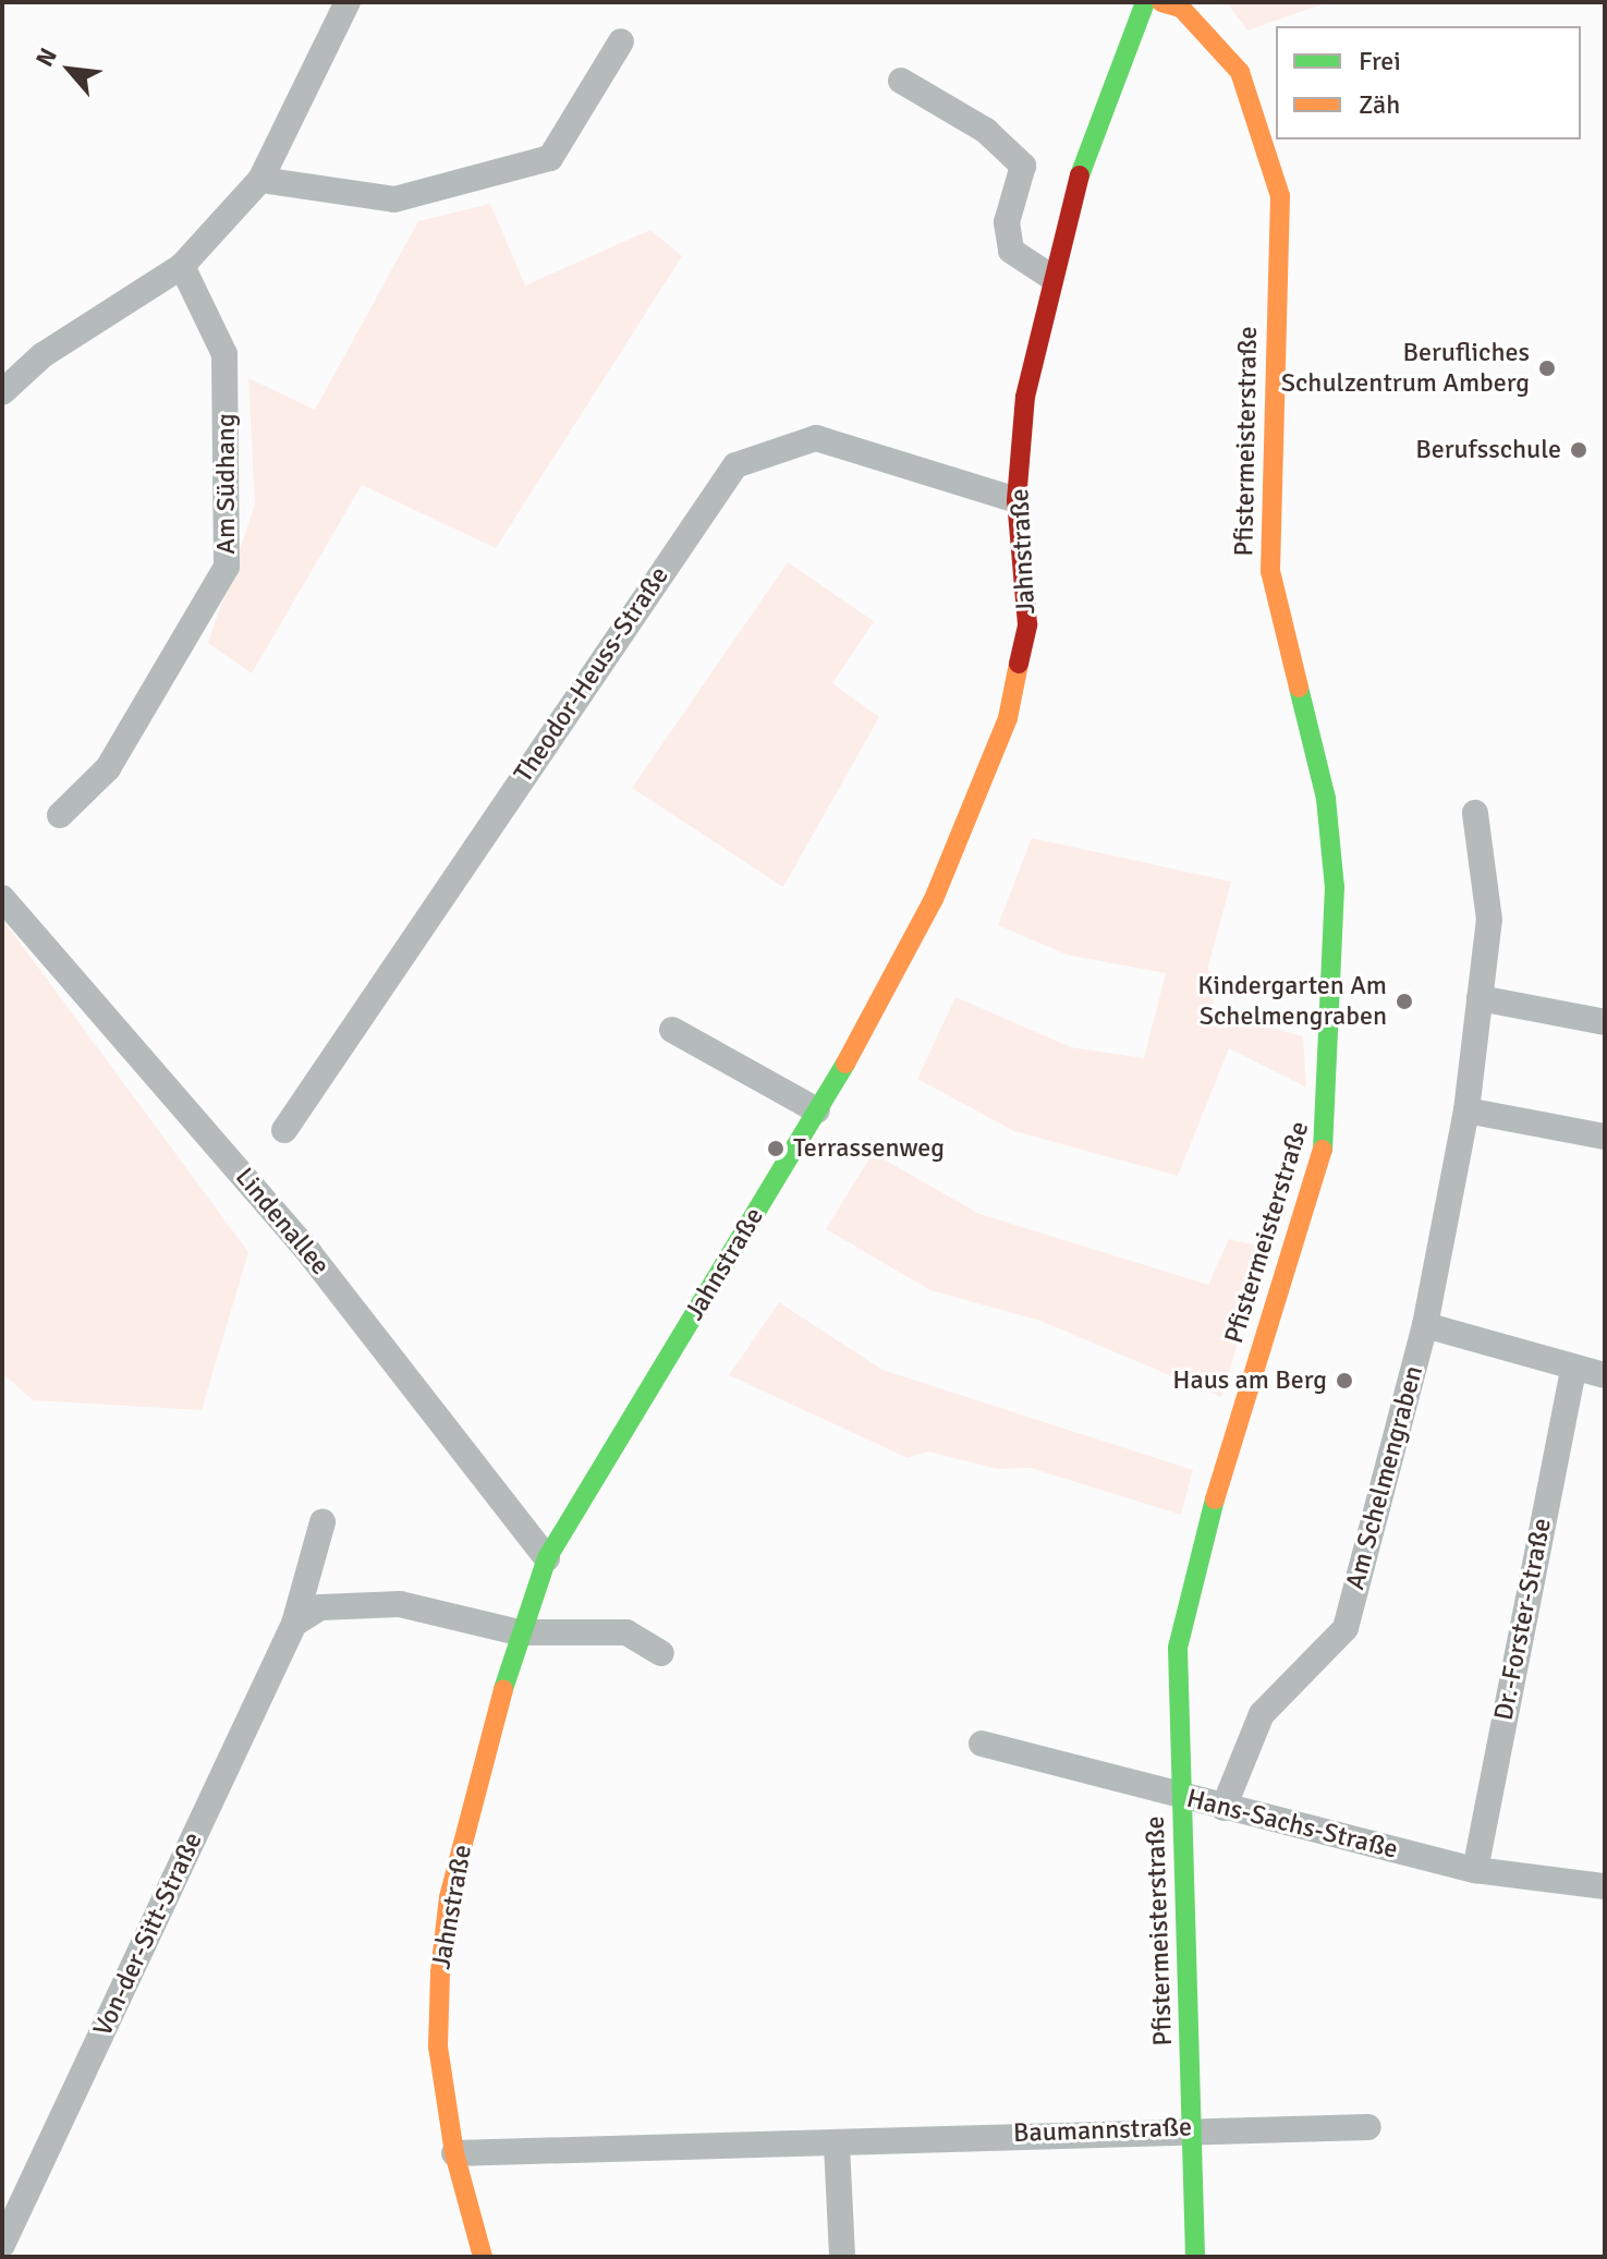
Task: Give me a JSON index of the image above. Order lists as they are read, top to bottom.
{
  "streets": {
    "street": [
      "Pfistermeisterstraße",
      "Am Südhang",
      "Jahnstraße",
      "Theodor-Heuss-Straße",
      "Lindenallee",
      "Am Schelmengraben",
      "Dr.-Forster-Straße",
      "Hans-Sachs-Straße",
      "Von-der-Sitt-Straße",
      "Baumannstraße"
    ]
  },
  "crossings": [
    ["Pfistermeisterstraße", "Hans-Sachs-Straße"],
    ["Pfistermeisterstraße", "Baumannstraße"],
    ["Jahnstraße", "Theodor-Heuss-Straße"],
    ["Jahnstraße", "Lindenallee"],
    ["Jahnstraße", "Baumannstraße"],
    ["Am Schelmengraben", "Hans-Sachs-Straße"],
    ["Dr.-Forster-Straße", "Hans-Sachs-Straße"]
  ],
  "places": [
    "Berufliches Schulzentrum Amberg",
    "Berufsschule",
    "Kindergarten Am Schelmengraben",
    "Terrassenweg",
    "Haus am Berg"
  ],
  "legend": ["Frei", "Zäh"],
  "north": "top left"
}
